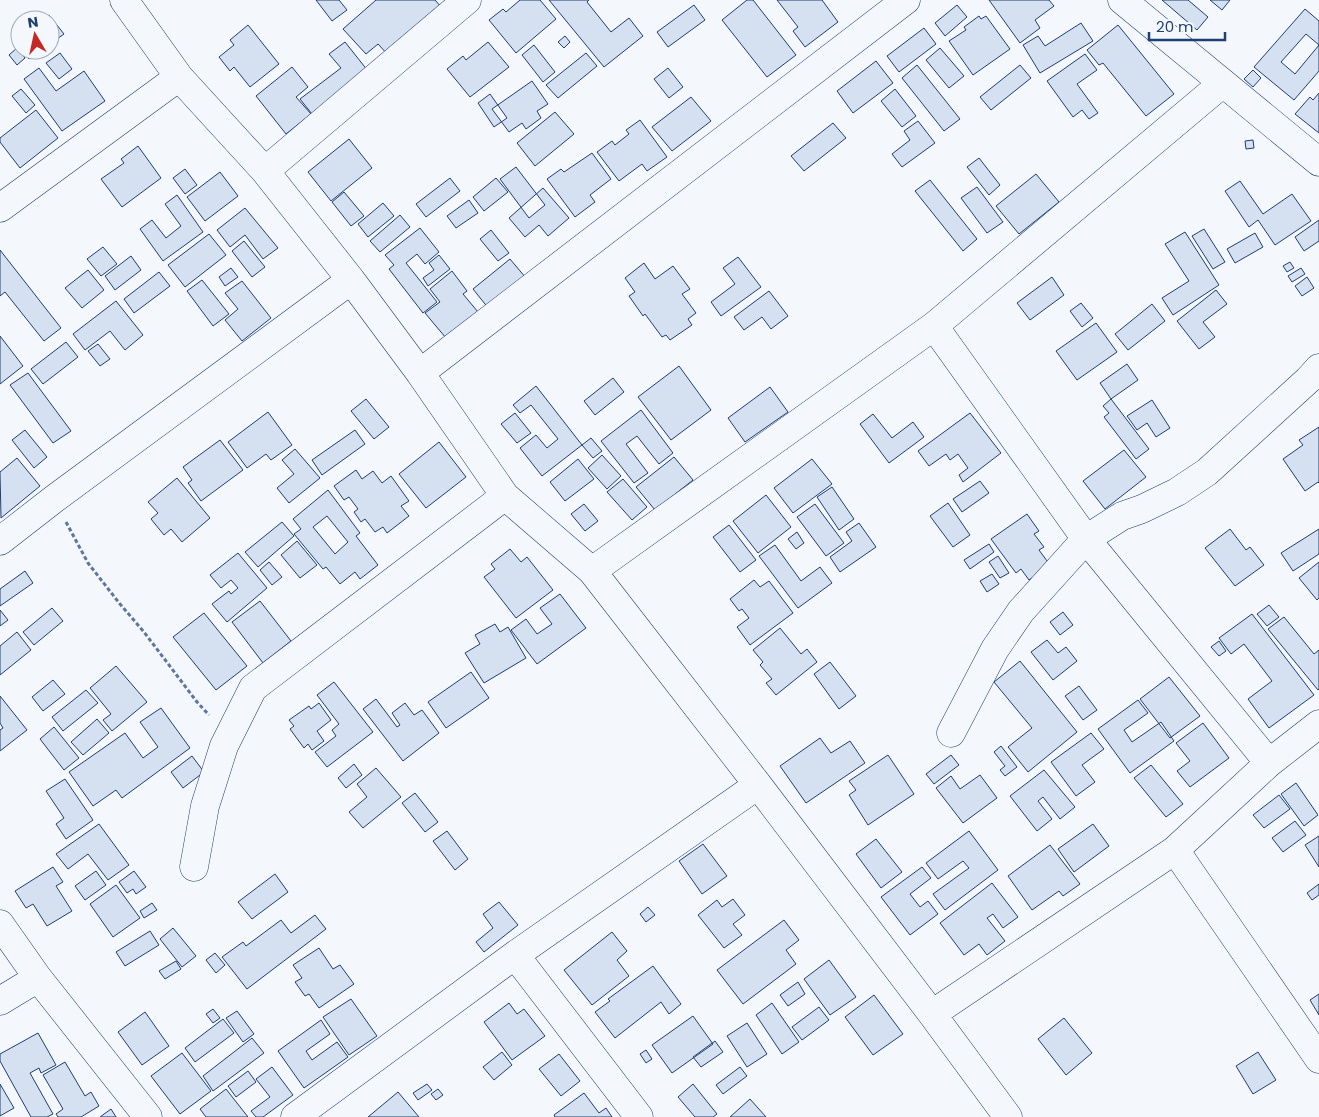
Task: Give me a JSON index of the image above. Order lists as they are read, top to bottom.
{
  "scale_bar": "20 m",
  "north": "top"
}
